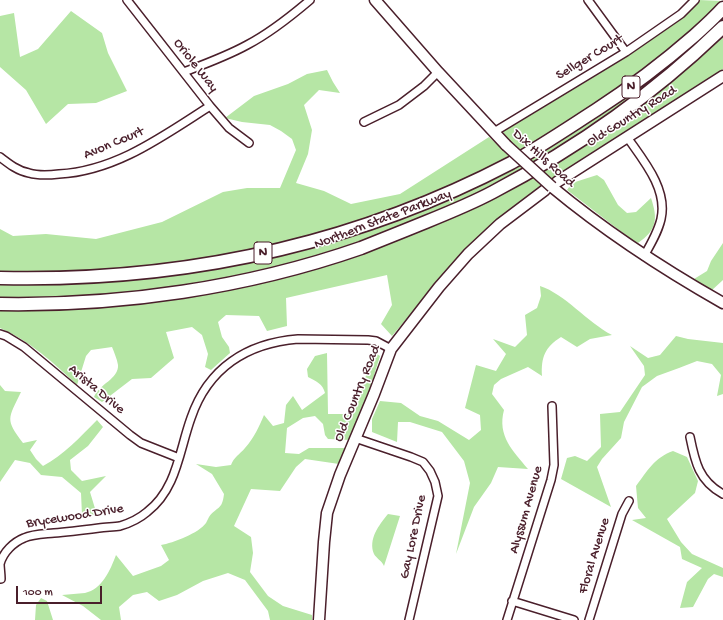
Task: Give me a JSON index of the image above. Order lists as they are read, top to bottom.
{
  "streets": {
    "highway": ["N", "Northern State Parkway"],
    "main road": ["Old Country Road", "Dix Hills Road"],
    "street": [
      "Sellger Court",
      "Oriole Way",
      "Avon Court",
      "Arista Drive",
      "Alyssum Avenue",
      "Brycewood Drive",
      "Gay Lore Drive",
      "Floral Avenue"
    ]
  },
  "crossings": [
    ["Sellger Court", "Dix Hills Road"],
    ["Oriole Way", "Avon Court"],
    ["Old Country Road", "Brycewood Drive"],
    ["Old Country Road", "Gay Lore Drive"],
    ["Arista Drive", "Brycewood Drive"]
  ],
  "scale_bar": "100 m"
}
